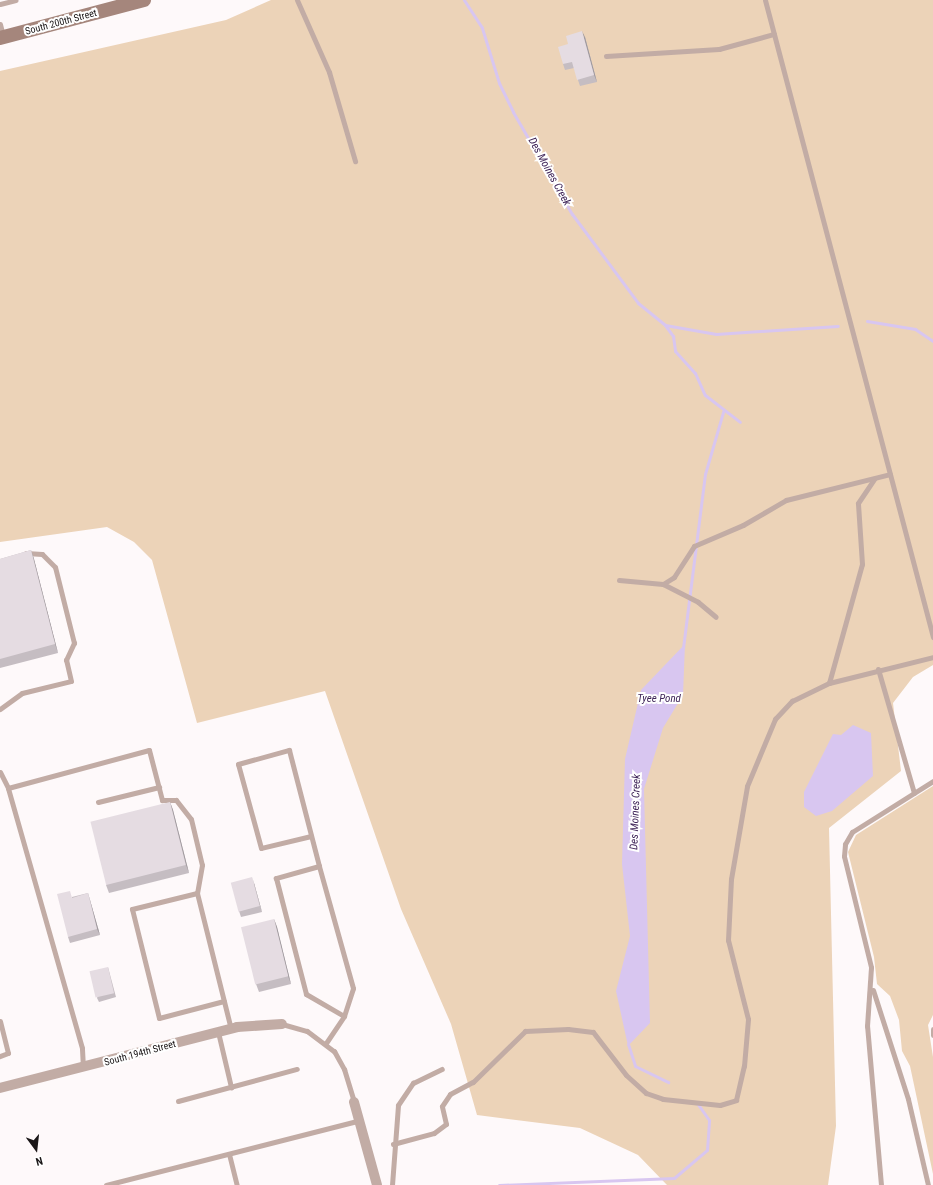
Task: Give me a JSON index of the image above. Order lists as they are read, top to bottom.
{
  "streets": {
    "main road": ["South 200th Street"],
    "street": ["South 194th Street"]
  },
  "water": ["Des Moines Creek", "Tyee Pond"],
  "north": "bottom"
}
